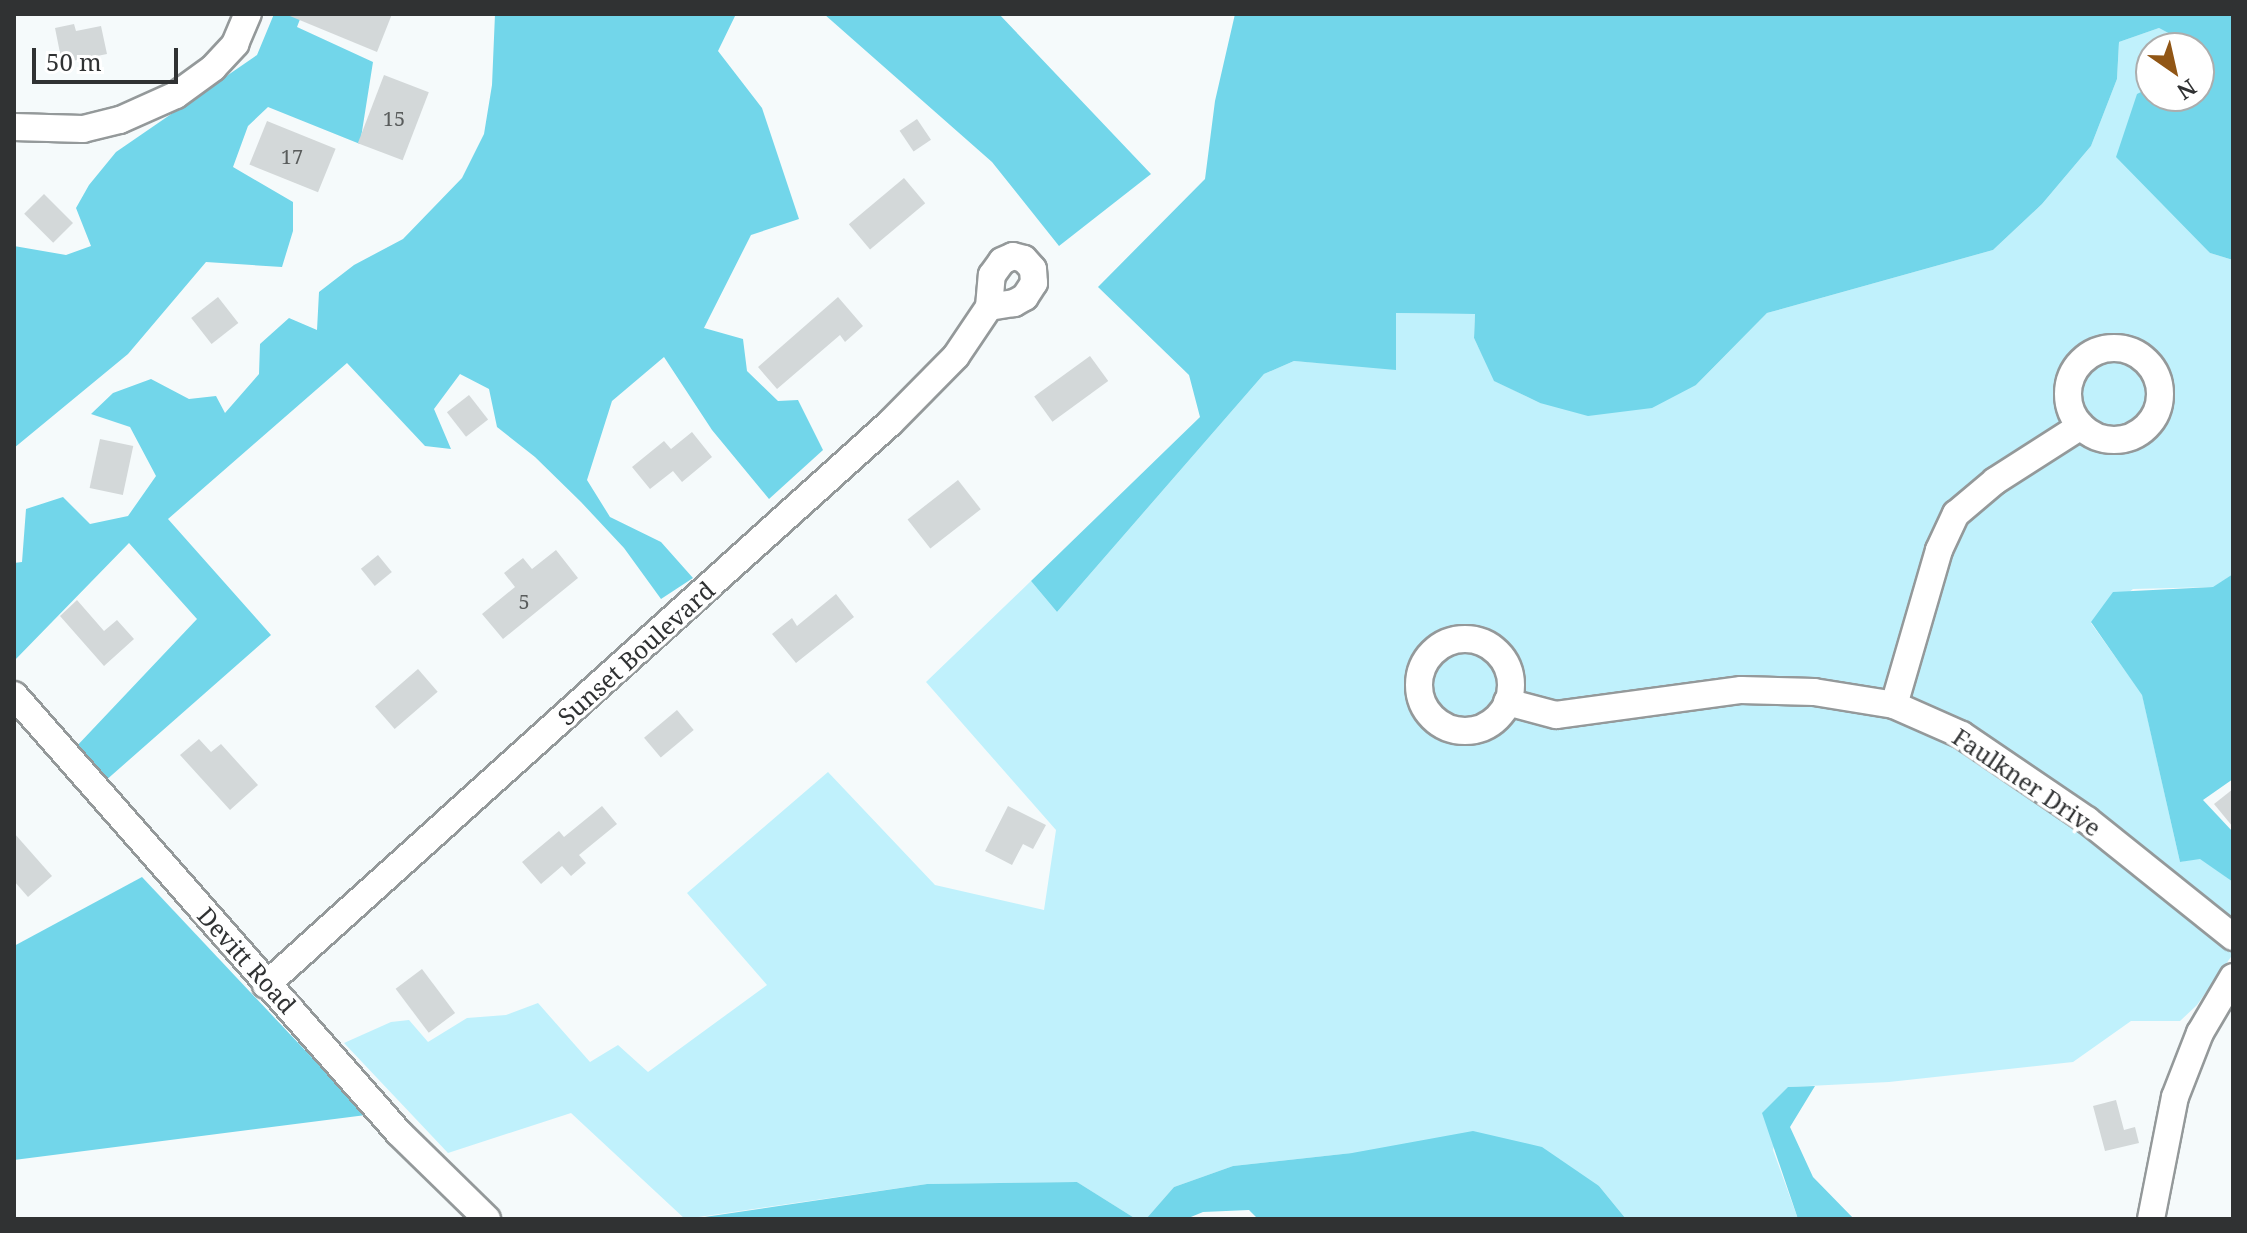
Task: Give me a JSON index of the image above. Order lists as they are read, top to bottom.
{
  "streets": {
    "street": ["Sunset Boulevard", "Faulkner Drive", "Devitt Road"]
  },
  "crossings": [
    ["Sunset Boulevard", "Devitt Road"]
  ],
  "house_numbers": ["15", "17", "5"],
  "scale_bar": "50 m",
  "north": "bottom right"
}
